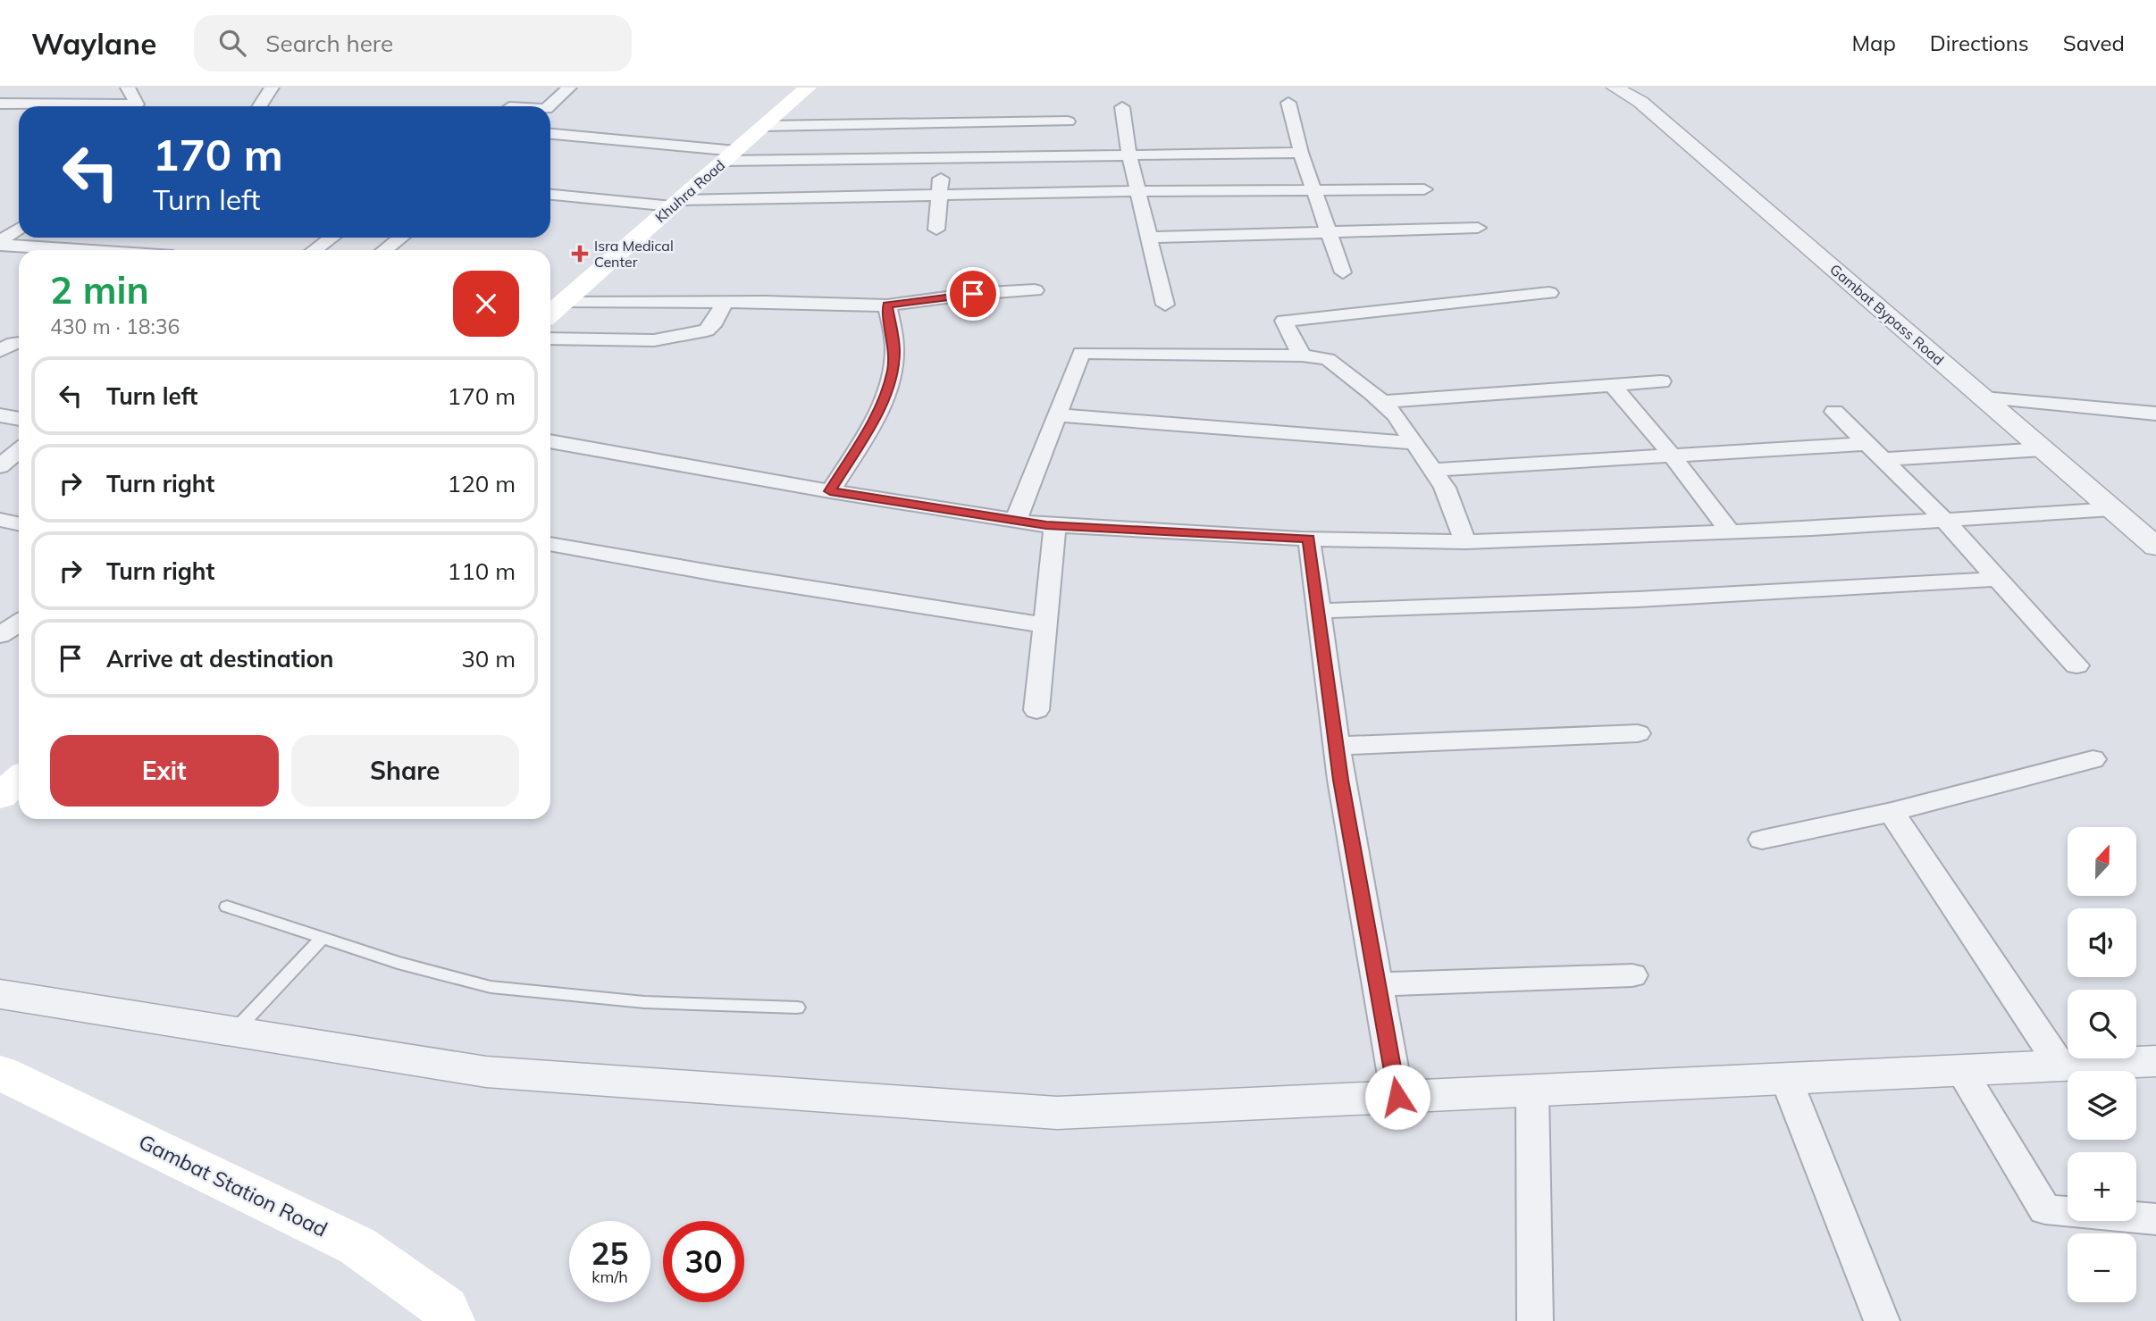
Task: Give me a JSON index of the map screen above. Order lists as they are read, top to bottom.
{
  "streets": {
    "main road": ["Khuhra Road", "Gambat Station Road"],
    "street": ["Gambat Bypass Road"]
  },
  "places": {
    "health": ["Isra Medical Center"]
  },
  "north": "top",
  "page": {
    "header": "Waylane",
    "search": "Search here",
    "nav": ["Map", "Directions", "Saved"],
    "turn": ["170 m", "Turn left"],
    "heading": ["2 min", "430 m · 18:36"],
    "list": [
      {
        "name": "Turn left",
        "value": "170 m"
      },
      {
        "name": "Turn right",
        "value": "120 m"
      },
      {
        "name": "Turn right",
        "value": "110 m"
      },
      {
        "name": "Arrive at destination",
        "value": "30 m"
      }
    ],
    "buttons": ["Exit", "Share"],
    "map_buttons": ["+", "−"],
    "speed": "25 km/h",
    "limit": "30"
  }
}
